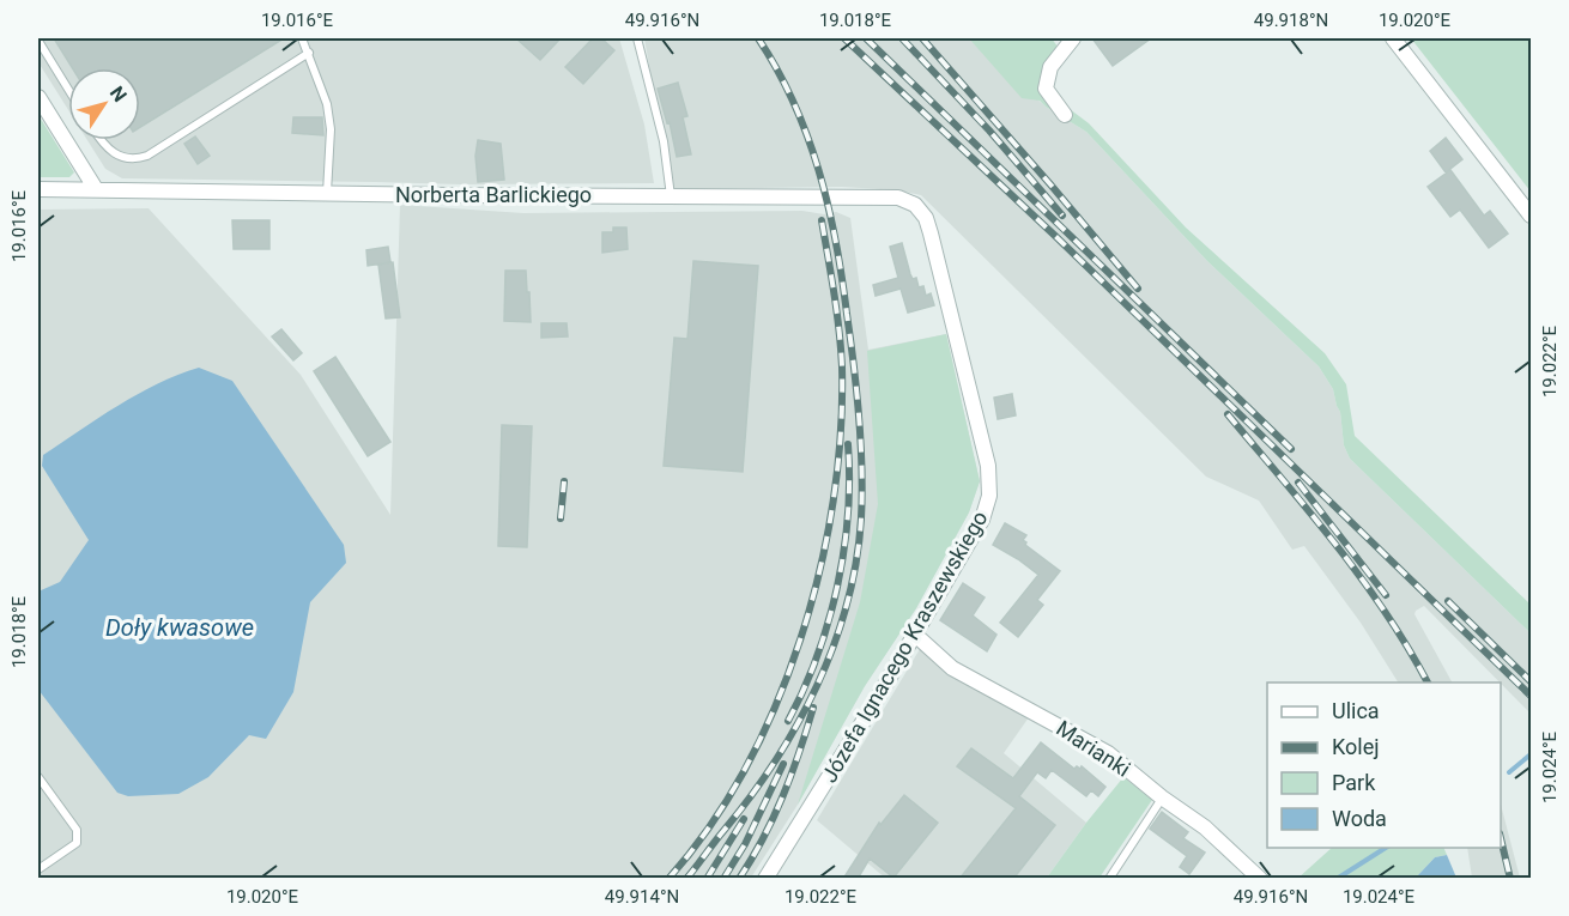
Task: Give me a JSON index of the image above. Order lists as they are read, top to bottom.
{
  "streets": {
    "street": ["Norberta Barlickiego", "Józefa Ignacego Kraszewskiego", "Marianki"]
  },
  "crossings": [
    ["Norberta Barlickiego", "Józefa Ignacego Kraszewskiego"],
    ["Józefa Ignacego Kraszewskiego", "Marianki"]
  ],
  "water": ["Doły kwasowe"],
  "legend": [
    "Ulica",
    "Kolej",
    "Park",
    "Woda"
  ],
  "north": "top right",
  "coordinates": [
    "19.016°E",
    "49.916°N",
    "19.018°E",
    "49.918°N",
    "19.020°E",
    "19.022°E",
    "19.024°E",
    "49.914°N"
  ]
}
